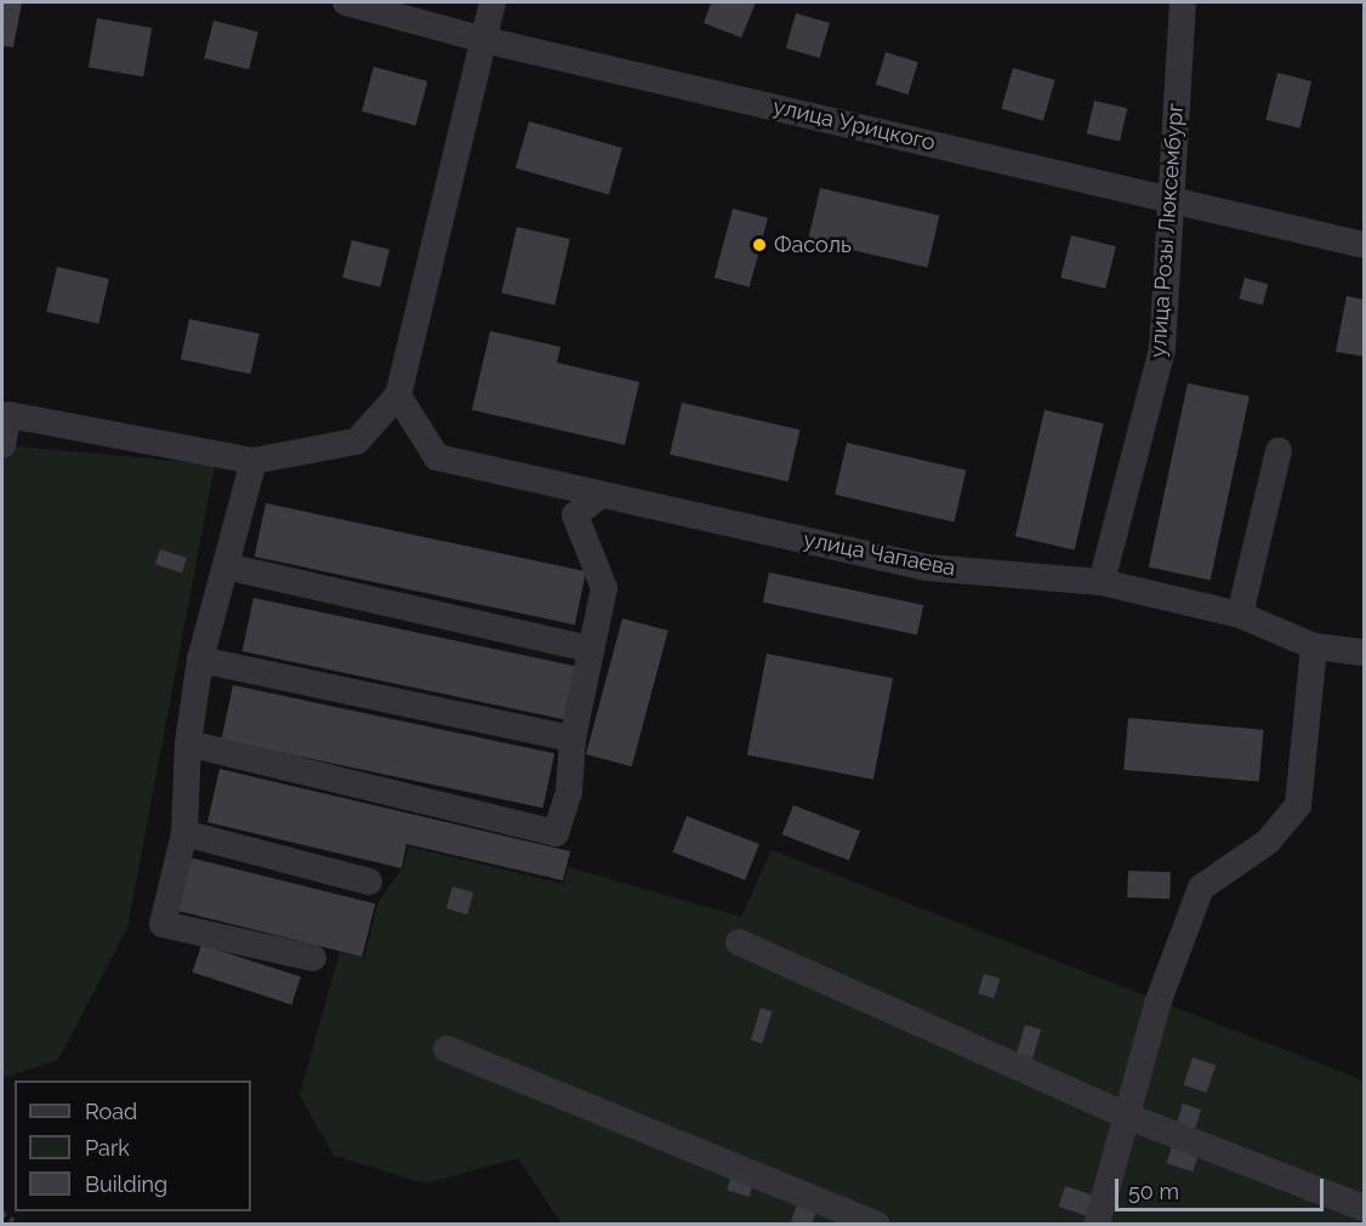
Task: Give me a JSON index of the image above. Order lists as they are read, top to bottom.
{
  "streets": {
    "street": ["улица Урицкого", "улица Розы Люксембург", "улица Чапаева"]
  },
  "crossings": [
    ["улица Урицкого", "улица Розы Люксембург"],
    ["улица Розы Люксембург", "улица Чапаева"]
  ],
  "places": ["Фасоль"],
  "legend": ["Road", "Park", "Building"],
  "scale_bar": "50 m"
}
